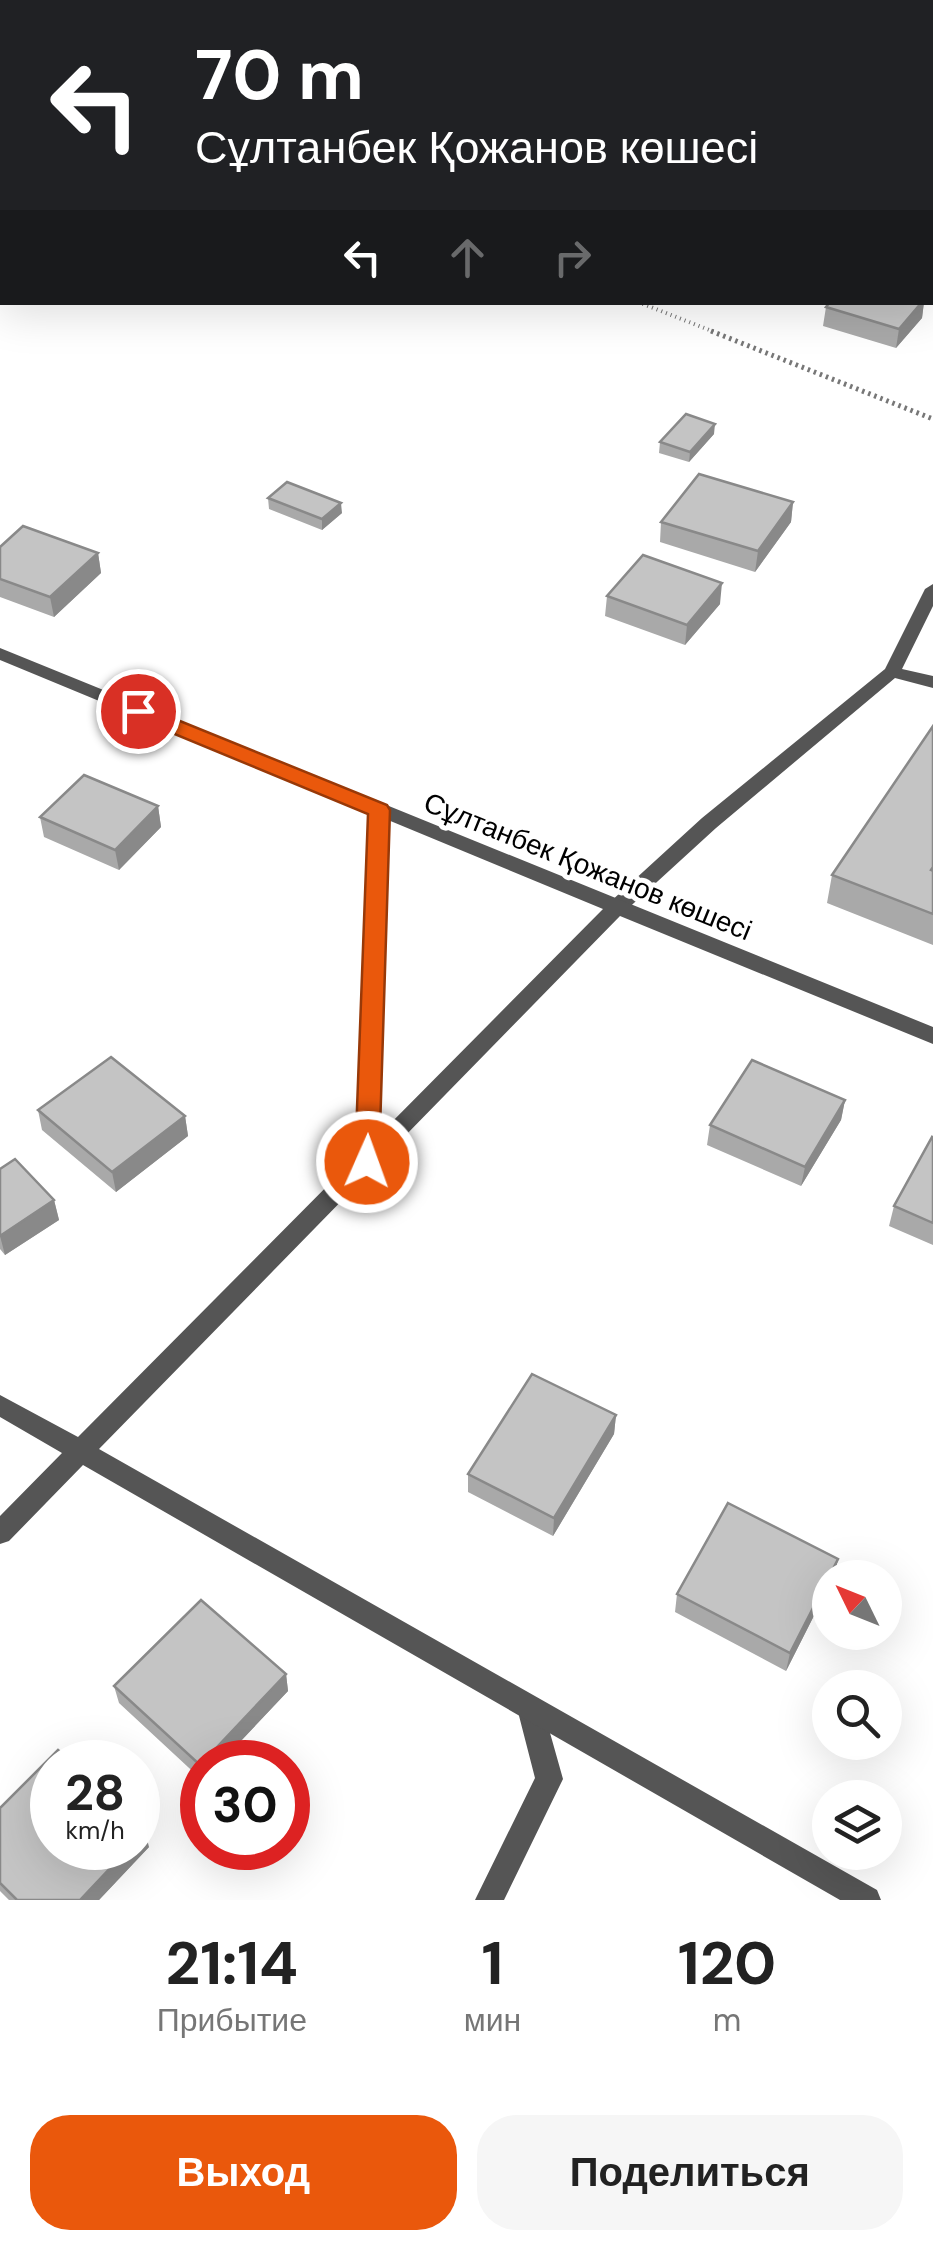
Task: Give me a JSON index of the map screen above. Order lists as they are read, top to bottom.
{
  "streets": {
    "street": ["Сұлтанбек Қожанов көшесі"]
  },
  "north": "top left",
  "page": {
    "turn": ["70 m", "Сұлтанбек Қожанов көшесі"],
    "speed": "28 km/h",
    "limit": "30",
    "eta": [
      "21:14",
      "Прибытие",
      "1",
      "мин",
      "120",
      "m"
    ],
    "buttons": ["Выход", "Поделиться"]
  }
}
